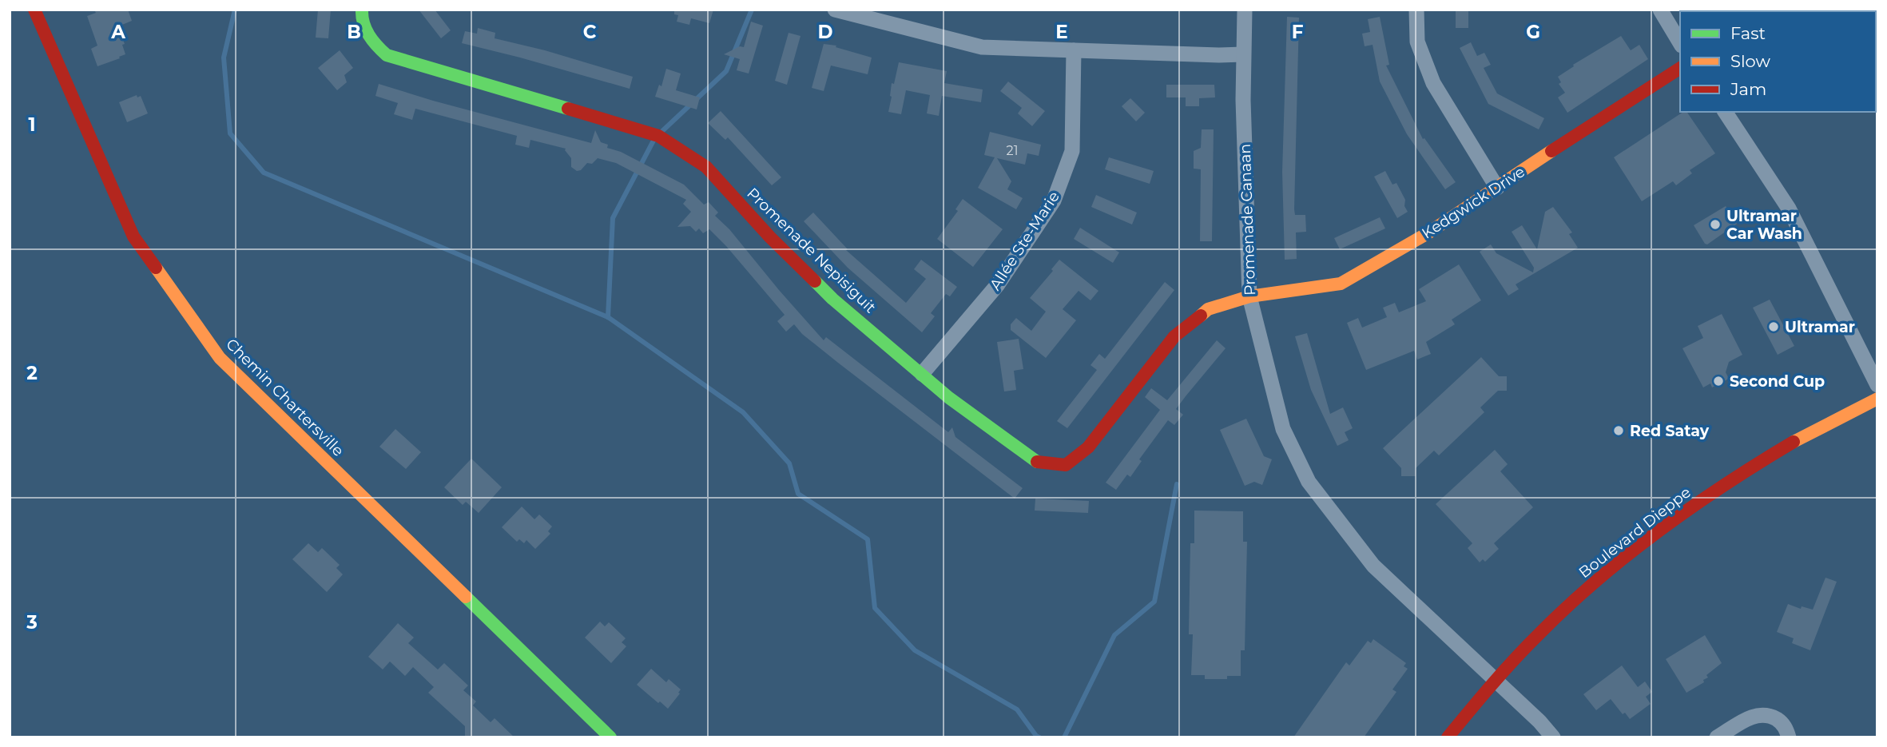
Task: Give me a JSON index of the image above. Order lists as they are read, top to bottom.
{
  "streets": {
    "street": [
      "Kedgwick Drive",
      "Promenade Canaan",
      "Allée Ste-Marie",
      "Promenade Nepisiguit",
      "Chemin Chartersville",
      "Boulevard Dieppe"
    ]
  },
  "crossings": [
    ["Kedgwick Drive", "Promenade Canaan"],
    ["Kedgwick Drive", "Promenade Nepisiguit"],
    ["Promenade Canaan", "Promenade Nepisiguit"],
    ["Promenade Canaan", "Boulevard Dieppe"],
    ["Allée Ste-Marie", "Promenade Nepisiguit"]
  ],
  "places": [
    "Ultramar Car Wash",
    "Ultramar",
    "Second Cup",
    "Red Satay"
  ],
  "house_numbers": ["21"],
  "legend": ["Fast", "Slow", "Jam"],
  "grid": {
    "columns": [
      "A",
      "B",
      "C",
      "D",
      "E",
      "F",
      "G"
    ],
    "rows": ["1", "2", "3"]
  }
}
